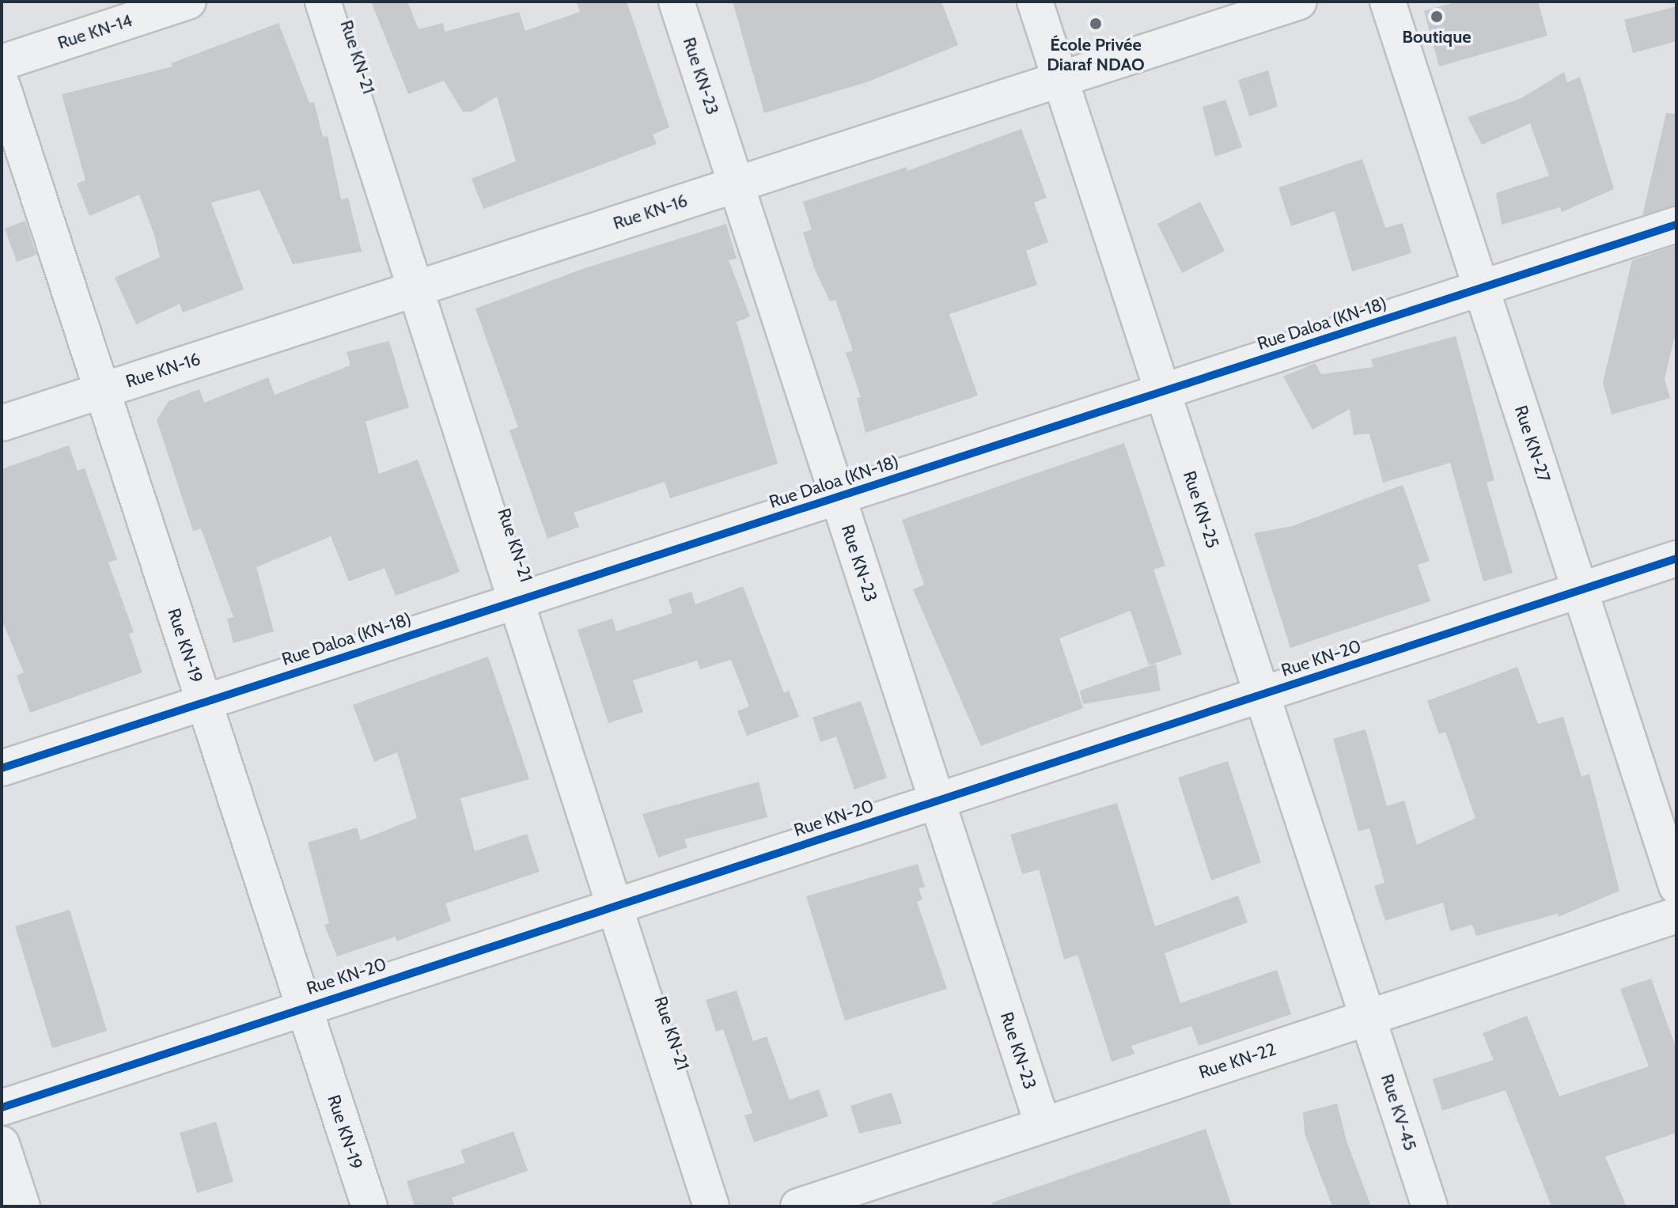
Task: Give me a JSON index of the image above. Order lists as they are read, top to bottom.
{
  "streets": {
    "street": [
      "Rue KN-14",
      "Rue KN-21",
      "Rue KN-23",
      "Rue KN-16",
      "Rue Daloa (KN-18)",
      "Rue KN-27",
      "Rue KN-25",
      "Rue KN-19",
      "Rue KN-20",
      "Rue KN-22",
      "Rue KV-45"
    ]
  },
  "crossings": [
    ["Rue KN-21", "Rue KN-16"],
    ["Rue KN-21", "Rue Daloa (KN-18)"],
    ["Rue KN-21", "Rue KN-20"],
    ["Rue KN-23", "Rue KN-16"],
    ["Rue KN-23", "Rue Daloa (KN-18)"],
    ["Rue KN-23", "Rue KN-20"],
    ["Rue KN-23", "Rue KN-22"],
    ["Rue KN-16", "Rue KN-25"],
    ["Rue KN-16", "Rue KN-19"],
    ["Rue Daloa (KN-18)", "Rue KN-27"],
    ["Rue Daloa (KN-18)", "Rue KN-25"],
    ["Rue Daloa (KN-18)", "Rue KN-19"],
    ["Rue KN-27", "Rue KN-20"],
    ["Rue KN-25", "Rue KN-20"],
    ["Rue KN-25", "Rue KN-22"],
    ["Rue KN-25", "Rue KV-45"],
    ["Rue KN-19", "Rue KN-20"],
    ["Rue KN-22", "Rue KV-45"]
  ],
  "places": ["Boutique", "École Privée Diaraf NDAO"]
}
